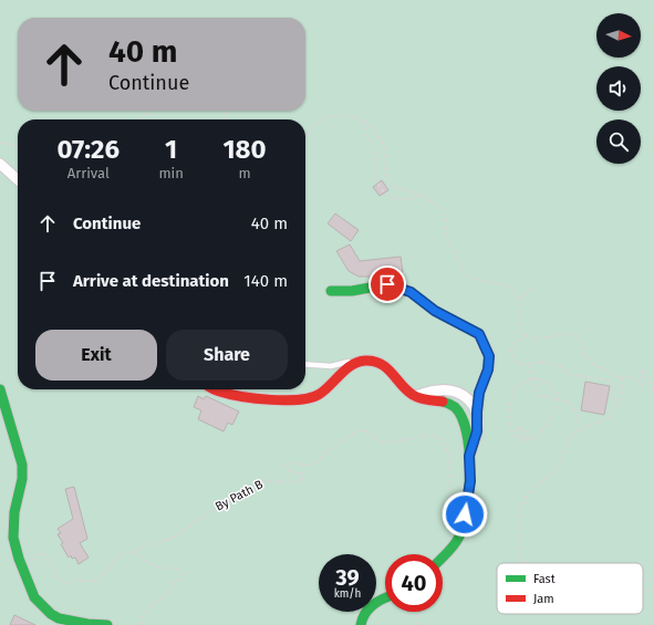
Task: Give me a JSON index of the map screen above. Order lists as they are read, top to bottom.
{
  "streets": {
    "path": ["By Path B"]
  },
  "legend": ["Fast", "Jam"],
  "north": "right",
  "page": {
    "turn": ["40 m", "Continue"],
    "eta": [
      "07:26",
      "Arrival",
      "1",
      "min",
      "180",
      "m"
    ],
    "list": [
      {
        "name": "Continue",
        "value": "40 m"
      },
      {
        "name": "Arrive at destination",
        "value": "140 m"
      }
    ],
    "buttons": ["Exit", "Share"],
    "speed": "39 km/h",
    "limit": "40"
  }
}
